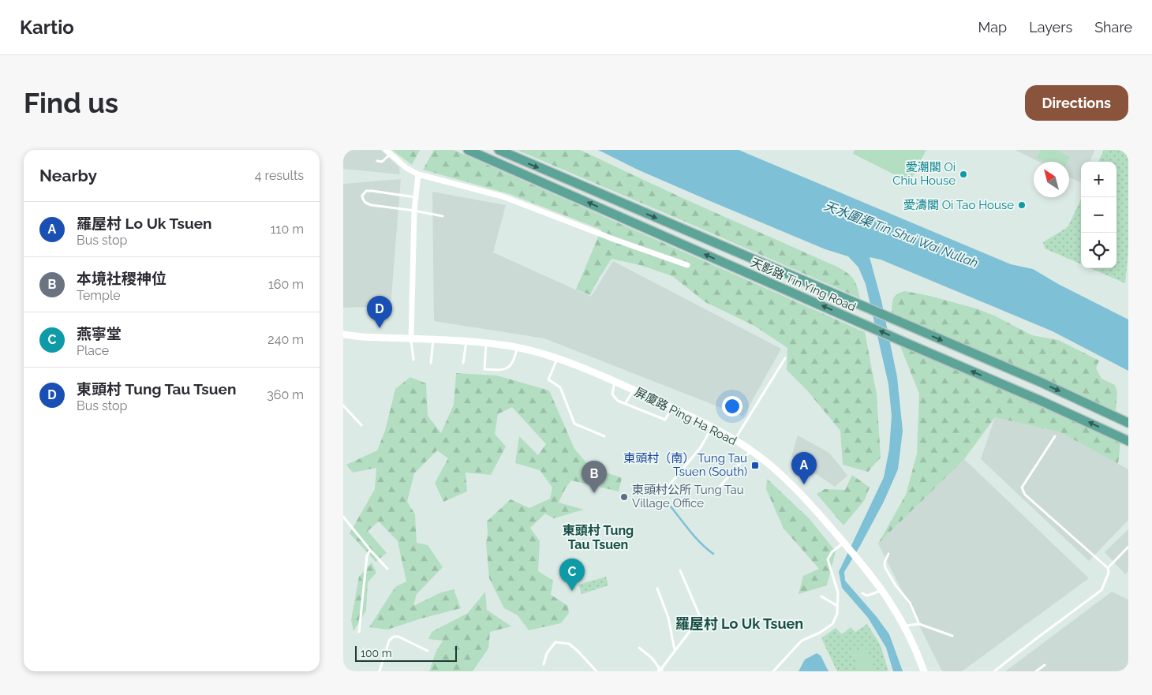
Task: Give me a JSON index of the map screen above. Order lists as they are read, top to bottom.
{
  "streets": {
    "main road": ["天影路 Tin Ying Road"],
    "street": ["屏廈路 Ping Ha Road"]
  },
  "districts": ["東頭村 Tung Tau Tsuen", "羅屋村 Lo Uk Tsuen"],
  "water": ["天水圍渠 Tin Shui Wai Nullah"],
  "places": {
    "other": ["愛潮閣 Oi Chiu House", "愛濤閣 Oi Tao House", "東頭村公所 Tung Tau Village Office"],
    "transit": ["東頭村（南） Tung Tau Tsuen (South)"]
  },
  "scale_bar": "100 m",
  "north": "top left",
  "page": {
    "header": "Kartio",
    "nav": ["Map", "Layers", "Share"],
    "buttons": "Directions",
    "title": "Find us",
    "heading": ["Nearby", "4 results"],
    "map_buttons": ["+", "−"],
    "list": [
      {
        "mark": "A",
        "name": "羅屋村 Lo Uk Tsuen",
        "note": "Bus stop",
        "value": "110 m"
      },
      {
        "mark": "B",
        "name": "本境社稷神位",
        "note": "Temple",
        "value": "160 m"
      },
      {
        "mark": "C",
        "name": "燕寧堂",
        "note": "Place",
        "value": "240 m"
      },
      {
        "mark": "D",
        "name": "東頭村 Tung Tau Tsuen",
        "note": "Bus stop",
        "value": "360 m"
      }
    ],
    "pins": [
      "D",
      "A",
      "B",
      "C"
    ],
    "scale": "100 m"
  }
}
